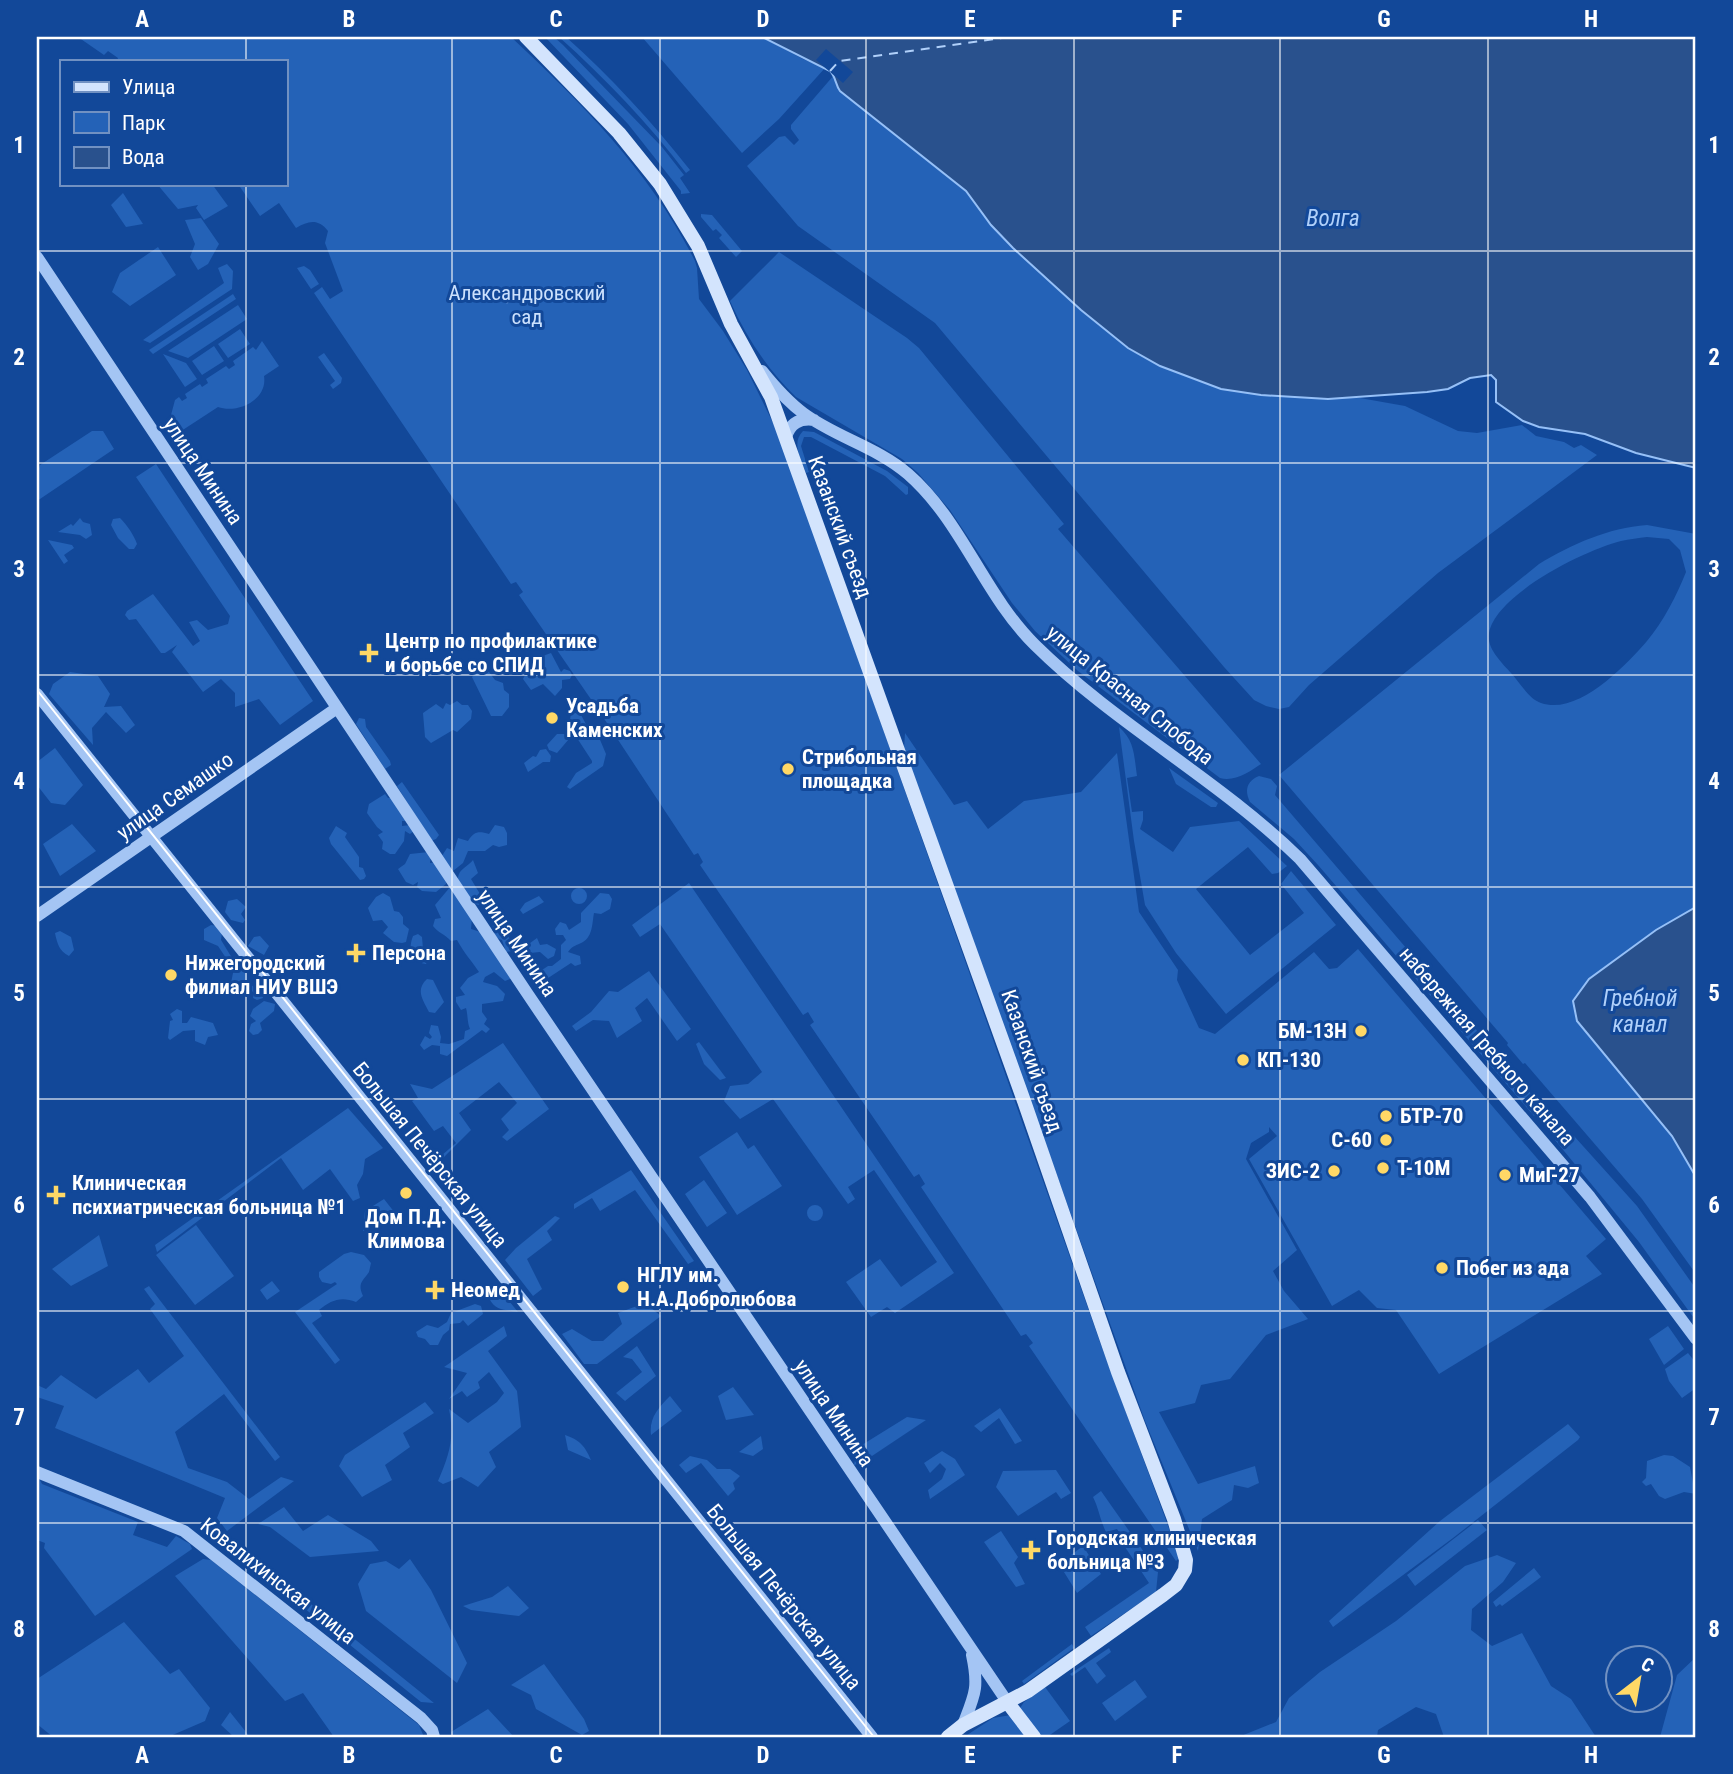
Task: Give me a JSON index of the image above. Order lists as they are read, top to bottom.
{
  "streets": {
    "main road": ["Казанский съезд"],
    "street": [
      "улица Минина",
      "улица Красная Слобода",
      "улица Семашко",
      "набережная Гребного канала",
      "Большая Печёрская улица",
      "Ковалихинская улица"
    ]
  },
  "crossings": [
    ["улица Минина", "Казанский съезд"],
    ["улица Минина", "улица Семашко"],
    ["Казанский съезд", "улица Красная Слобода"],
    ["улица Красная Слобода", "набережная Гребного канала"],
    ["улица Семашко", "Большая Печёрская улица"]
  ],
  "water": ["Волга", "Гребной канал"],
  "parks": ["Александровский сад"],
  "places": {
    "health": [
      "Центр по профилактике и борьбе со СПИД",
      "Персона",
      "Клиническая психиатрическая больница №1",
      "Неомед",
      "Городская клиническая больница №3"
    ],
    "other": [
      "Усадьба Каменских",
      "Стрибольная площадка",
      "Нижегородский филиал НИУ ВШЭ",
      "БМ-13Н",
      "КП-130",
      "БТР-70",
      "С-60",
      "Т-10М",
      "ЗИС-2",
      "МиГ-27",
      "Дом П.Д. Климова",
      "Побег из ада",
      "НГЛУ им. Н.А.Добролюбова"
    ]
  },
  "legend": ["Улица", "Парк", "Вода"],
  "north": "top right",
  "grid": {
    "columns": [
      "A",
      "B",
      "C",
      "D",
      "E",
      "F",
      "G",
      "H"
    ],
    "rows": [
      "1",
      "2",
      "3",
      "4",
      "5",
      "6",
      "7",
      "8"
    ]
  }
}
